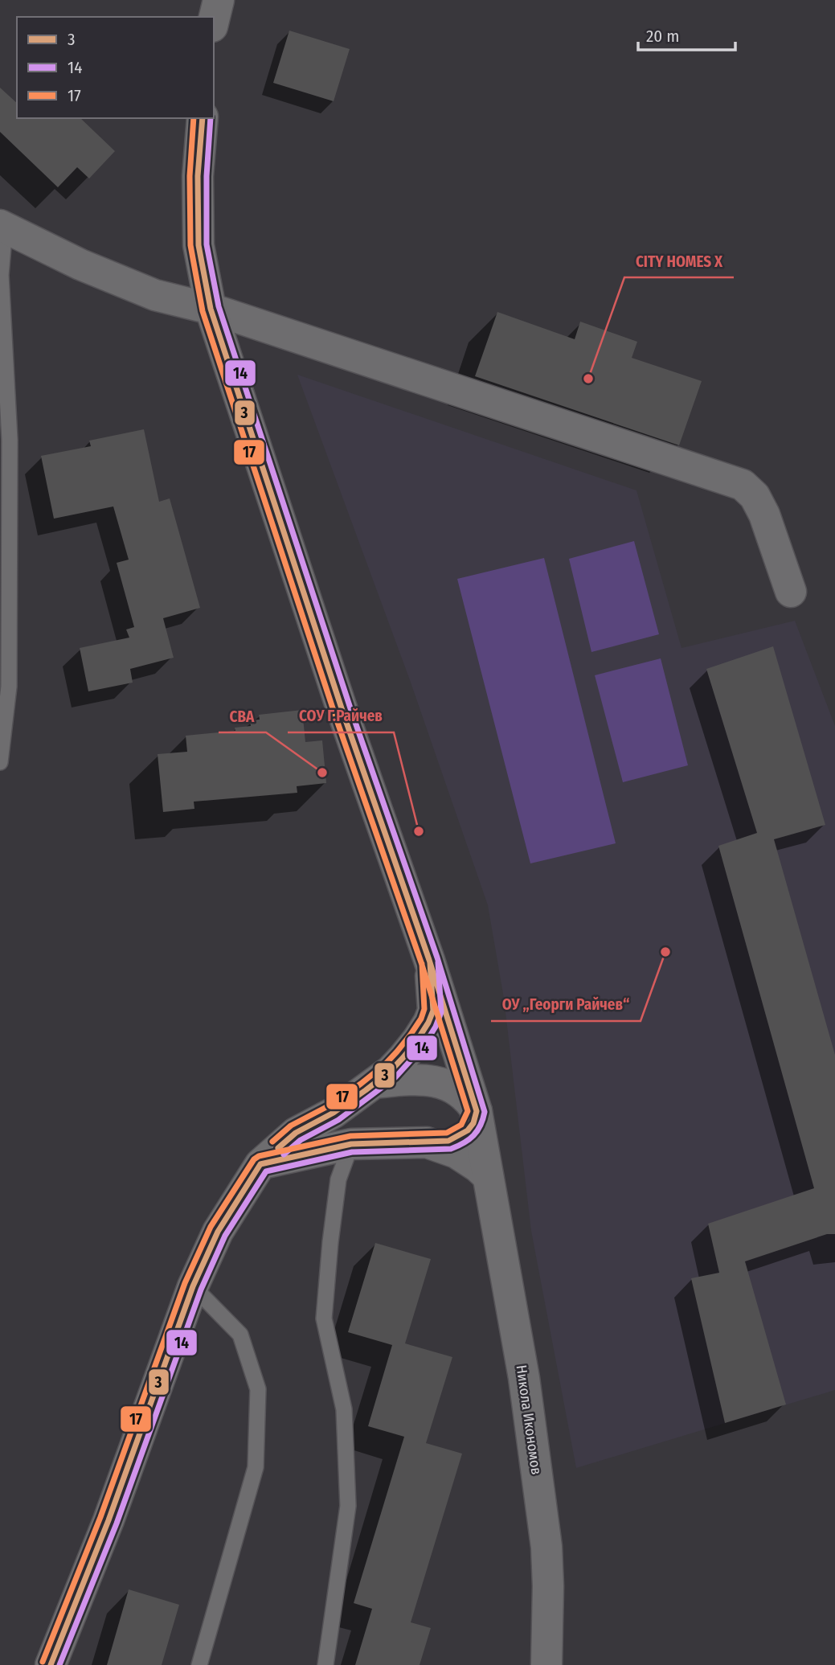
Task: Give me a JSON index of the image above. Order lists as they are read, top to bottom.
{
  "streets": {
    "street": ["Никола Икономов"]
  },
  "places": [
    "CITY HOMES X",
    "CBA",
    "СОУ Г.Райчев",
    "ОУ „Георги Райчев“"
  ],
  "lines": ["transit line 3", "transit line 14", "transit line 17"],
  "legend": ["3", "14", "17"],
  "scale_bar": "20 m"
}
